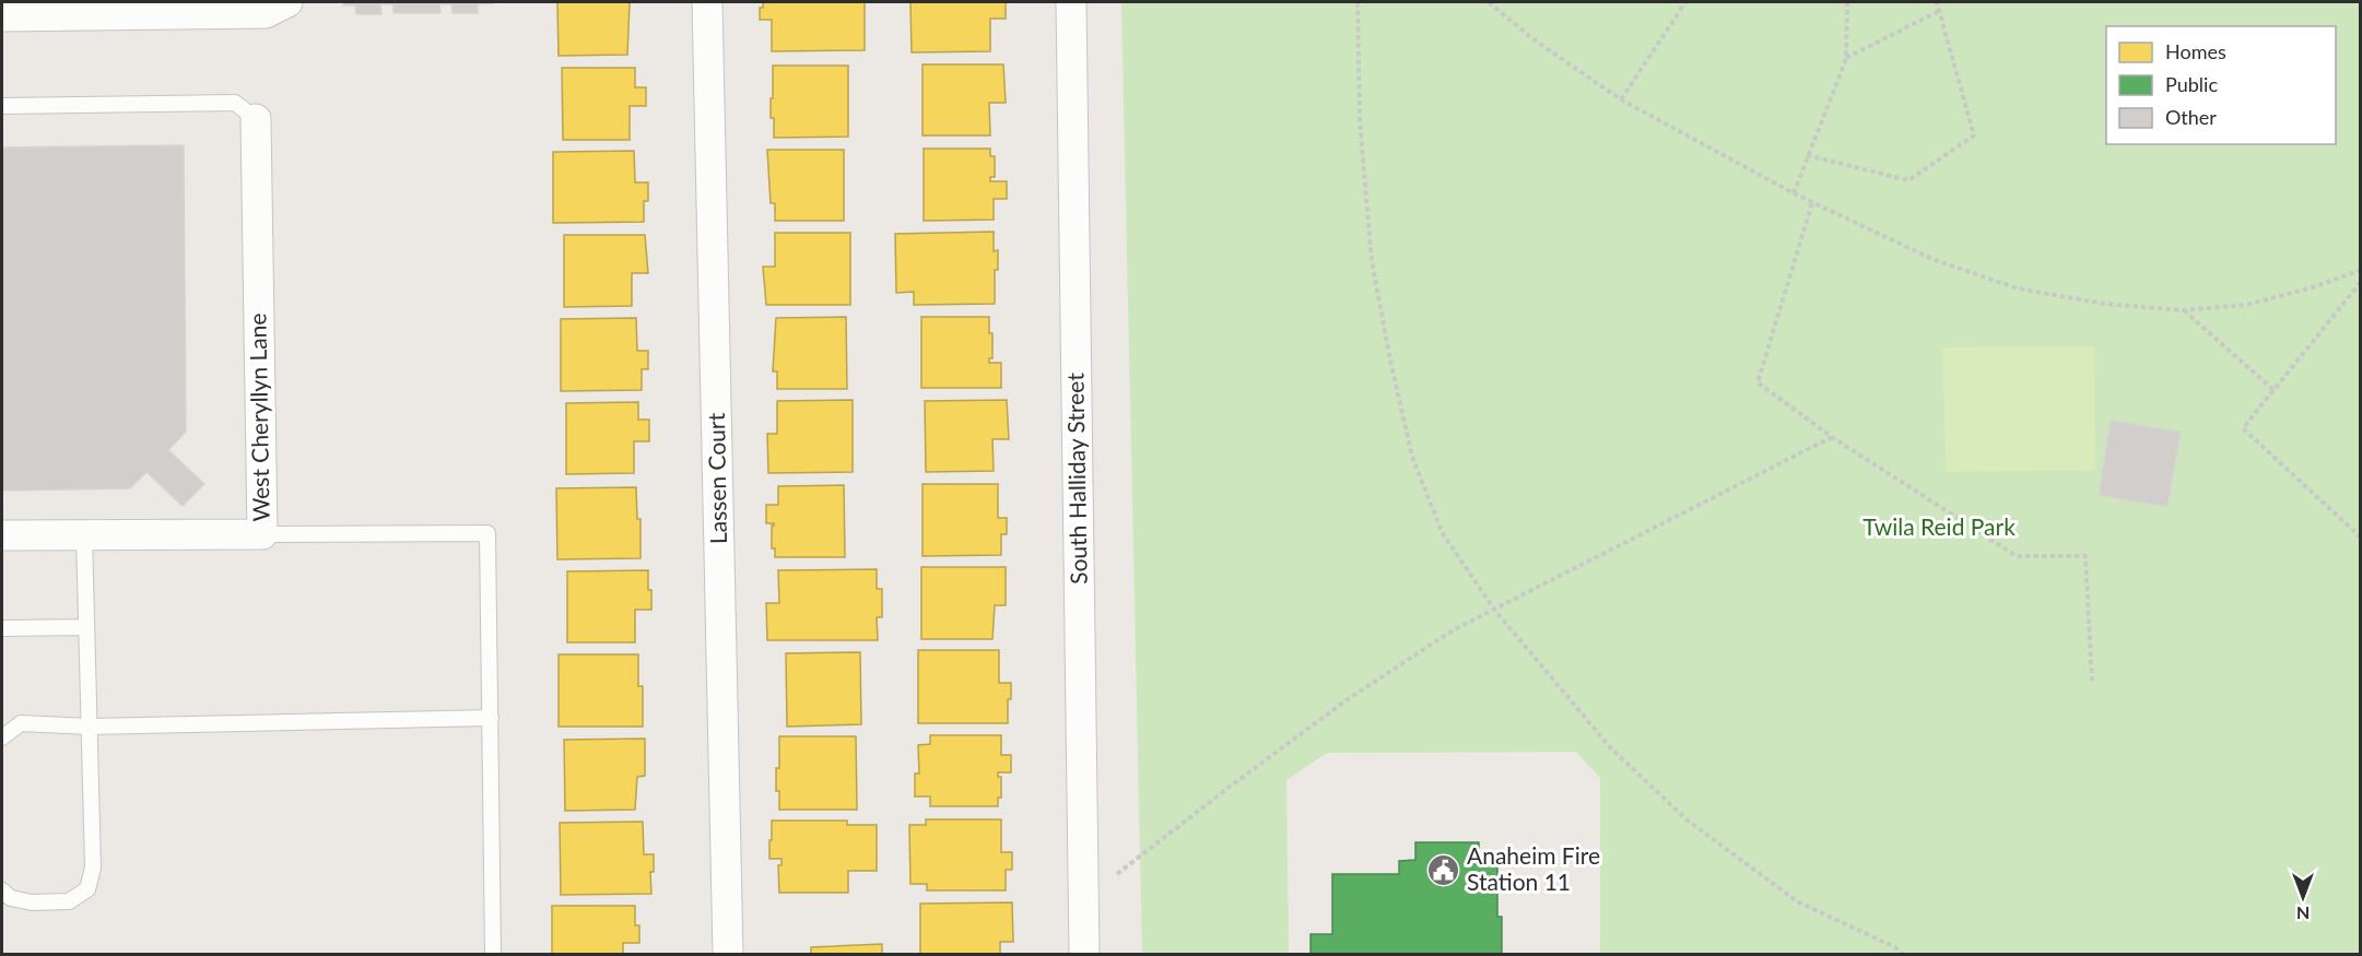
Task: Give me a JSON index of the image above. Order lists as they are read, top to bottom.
{
  "streets": {
    "street": ["West Cheryllyn Lane", "Lassen Court", "South Halliday Street"]
  },
  "parks": ["Twila Reid Park"],
  "places": {
    "public building": ["Anaheim Fire Station 11"]
  },
  "legend": ["Homes", "Public", "Other"],
  "north": "bottom"
}
